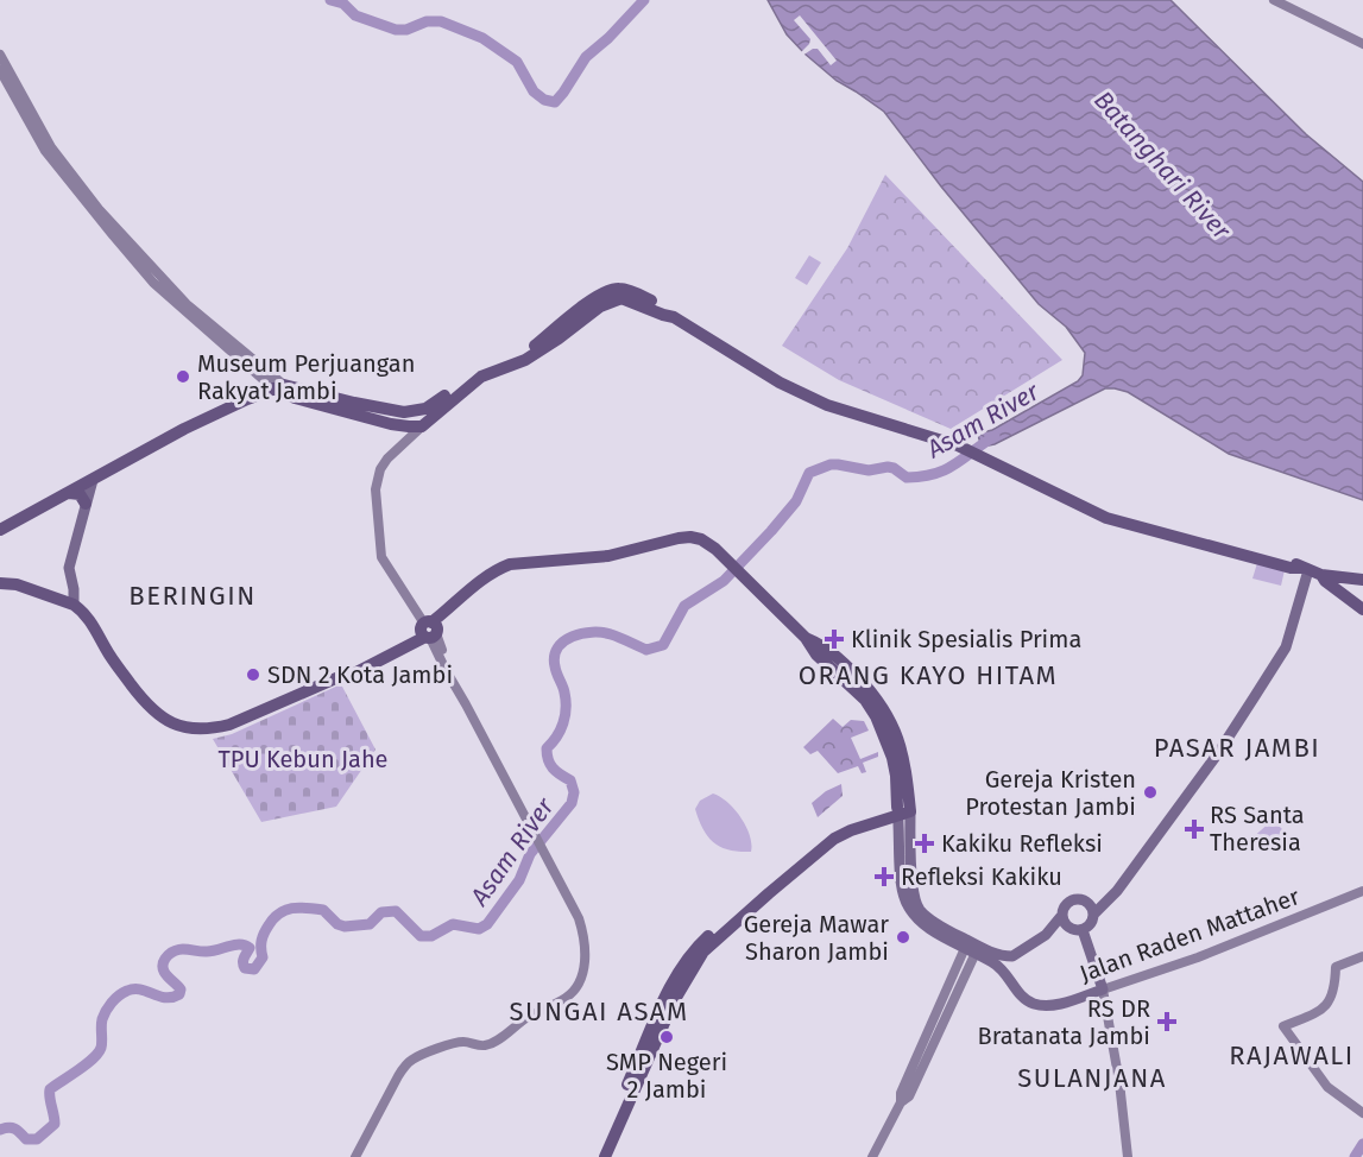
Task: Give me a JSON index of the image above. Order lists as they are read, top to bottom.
{
  "streets": {
    "main road": ["Jalan Raden Mattaher"]
  },
  "districts": [
    "BERINGIN",
    "ORANG KAYO HITAM",
    "PASAR JAMBI",
    "SUNGAI ASAM",
    "RAJAWALI",
    "SULANJANA"
  ],
  "water": ["Batanghari River", "Asam River"],
  "parks": ["TPU Kebun Jahe"],
  "places": {
    "other": [
      "Museum Perjuangan Rakyat Jambi",
      "SDN 2 Kota Jambi",
      "Gereja Kristen Protestan Jambi",
      "Gereja Mawar Sharon Jambi",
      "SMP Negeri 2 Jambi"
    ],
    "health": [
      "Klinik Spesialis Prima",
      "RS Santa Theresia",
      "Kakiku Refleksi",
      "Refleksi Kakiku",
      "RS DR Bratanata Jambi"
    ]
  }
}
